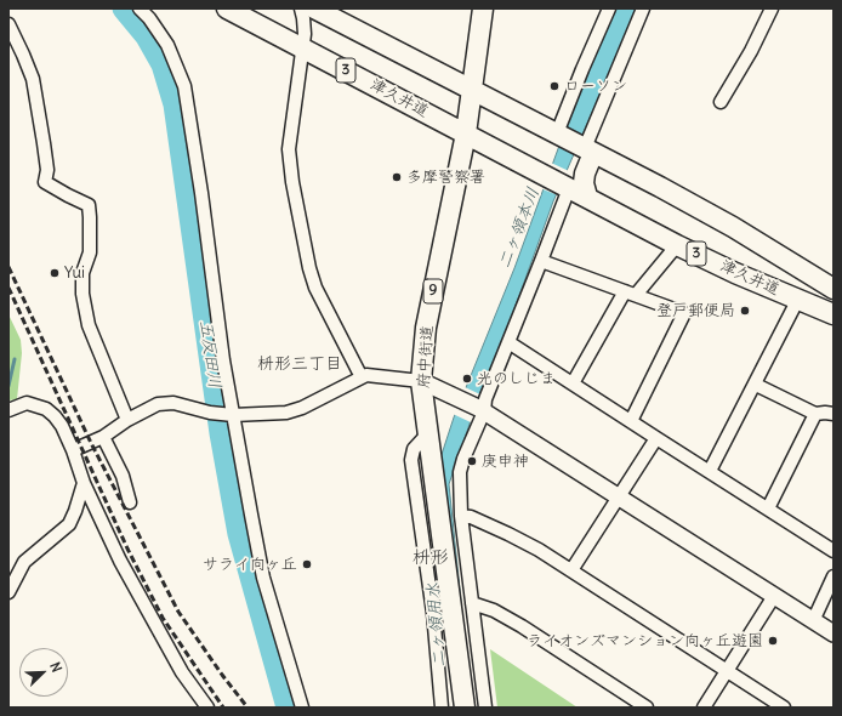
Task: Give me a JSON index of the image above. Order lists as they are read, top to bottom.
{
  "streets": {
    "main road": [
      "3",
      "津久井道",
      "9",
      "府中街道"
    ]
  },
  "crossings": [
    ["津久井道", "府中街道"]
  ],
  "districts": ["枡形三丁目", "枡形"],
  "water": ["二ヶ領本川", "五反田川", "二ヶ領用水"],
  "places": [
    "ローソン",
    "多摩警察署",
    "Yui",
    "登戸郵便局",
    "光のしじま",
    "庚申神",
    "サライ向ヶ丘",
    "ライオンズマンション向ヶ丘遊園"
  ],
  "north": "top right"
}
